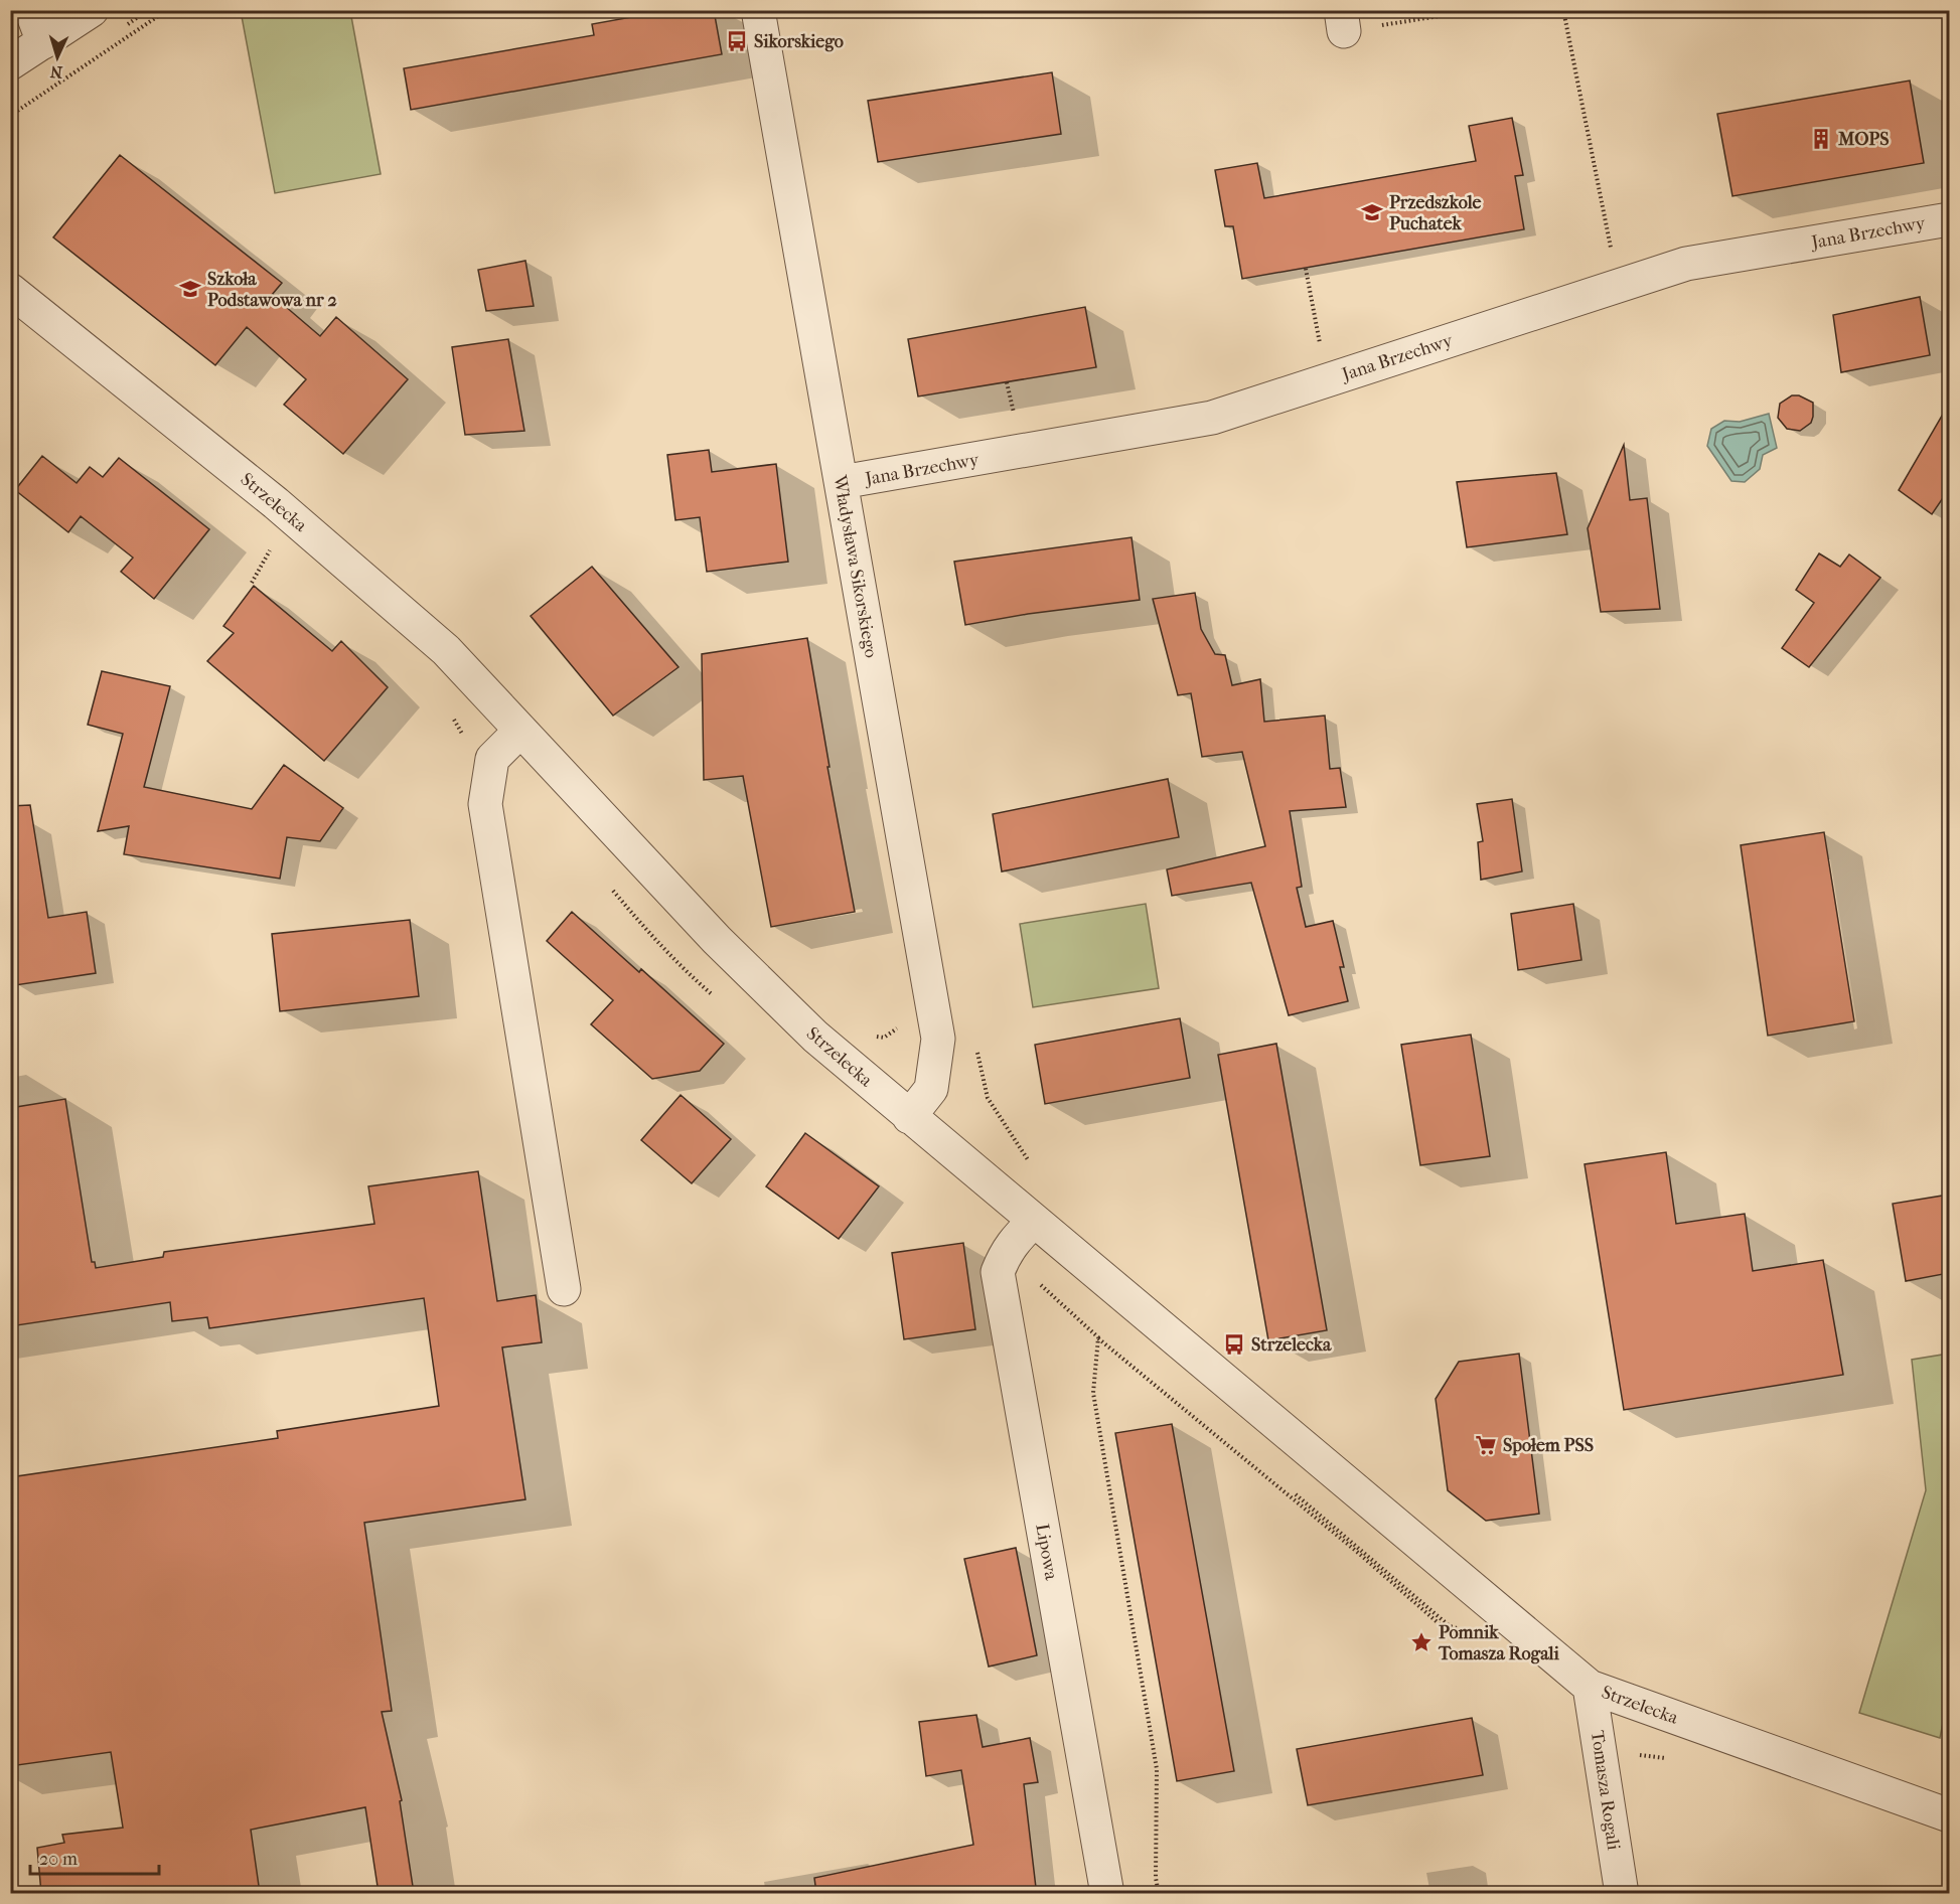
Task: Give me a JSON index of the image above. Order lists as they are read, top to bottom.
{
  "streets": {
    "street": [
      "Jana Brzechwy",
      "Strzelecka",
      "Władysława Sikorskiego",
      "Lipowa",
      "Tomasza Rogali"
    ]
  },
  "crossings": [
    ["Jana Brzechwy", "Władysława Sikorskiego"],
    ["Strzelecka", "Władysława Sikorskiego"],
    ["Strzelecka", "Lipowa"],
    ["Strzelecka", "Tomasza Rogali"]
  ],
  "places": {
    "bus stop": ["Sikorskiego", "Strzelecka"],
    "building": ["MOPS"],
    "school or university": ["Przedszkole Puchatek", "Szkoła Podstawowa nr 2"],
    "supermarket": ["Społem PSS"],
    "place": ["Pomnik Tomasza Rogali"]
  },
  "scale_bar": "20 m",
  "north": "bottom"
}
